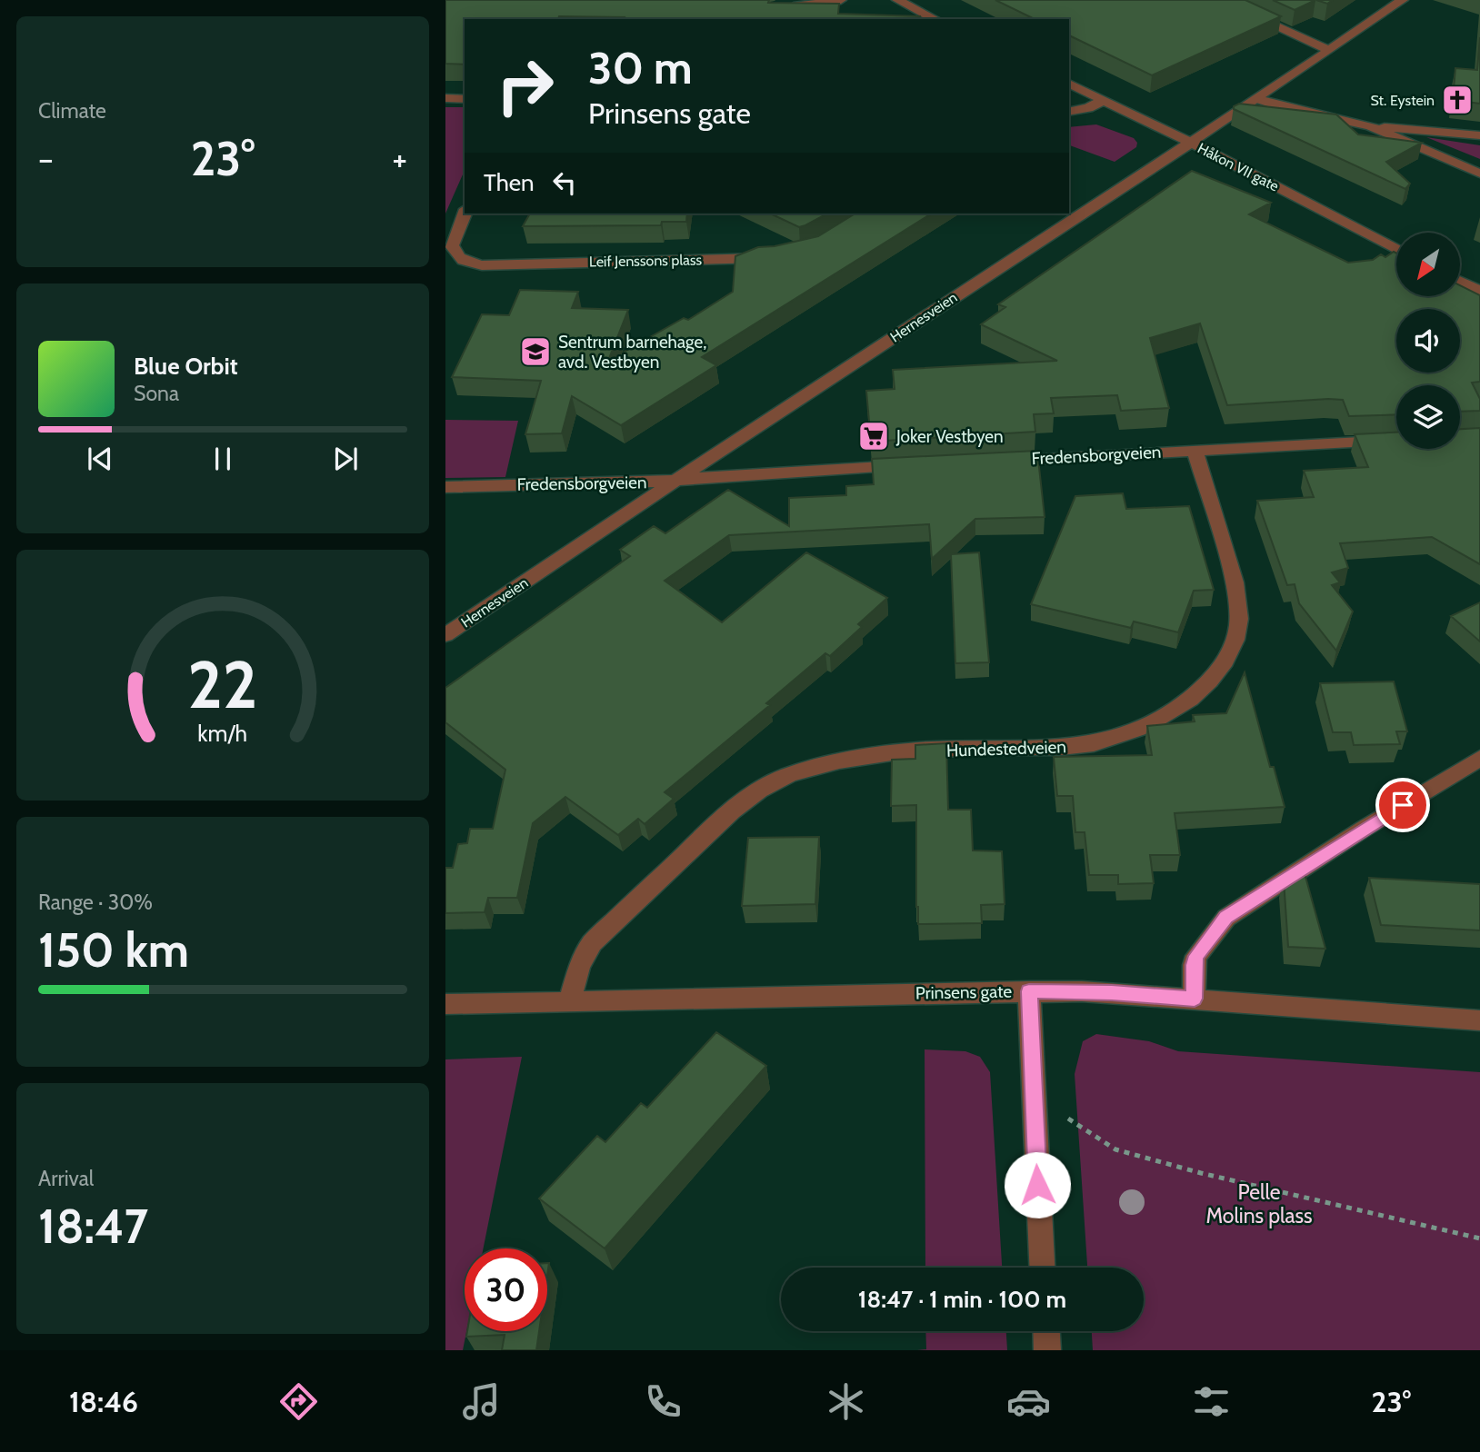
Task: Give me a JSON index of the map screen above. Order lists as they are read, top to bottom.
{
  "streets": {
    "street": [
      "Håkon VII gate",
      "Leif Jenssons plass",
      "Hernesveien",
      "Fredensborgveien",
      "Hundestedveien",
      "Prinsens gate"
    ]
  },
  "crossings": [
    ["Håkon VII gate", "Hernesveien"],
    ["Hernesveien", "Fredensborgveien"],
    ["Fredensborgveien", "Hundestedveien"],
    ["Hundestedveien", "Prinsens gate"]
  ],
  "parks": ["Pelle Molins plass"],
  "places": {
    "church": ["St. Eystein"],
    "school or university": ["Sentrum barnehage, avd. Vestbyen"],
    "supermarket": ["Joker Vestbyen"]
  },
  "north": "bottom left",
  "page": {
    "tile": [
      "Climate",
      ["Range · 30%", "150 km"],
      ["Arrival", "18:47"]
    ],
    "turn": ["30 m", "Prinsens gate"],
    "heat": ["−", "23°", "+"],
    "then": "Then",
    "song": ["Blue Orbit", "Sona"],
    "limit": "30",
    "trip": "18:47 · 1 min · 100 m",
    "tabs": ["18:46", "23°"],
    "gauge": ["22", "km/h"]
  }
}
